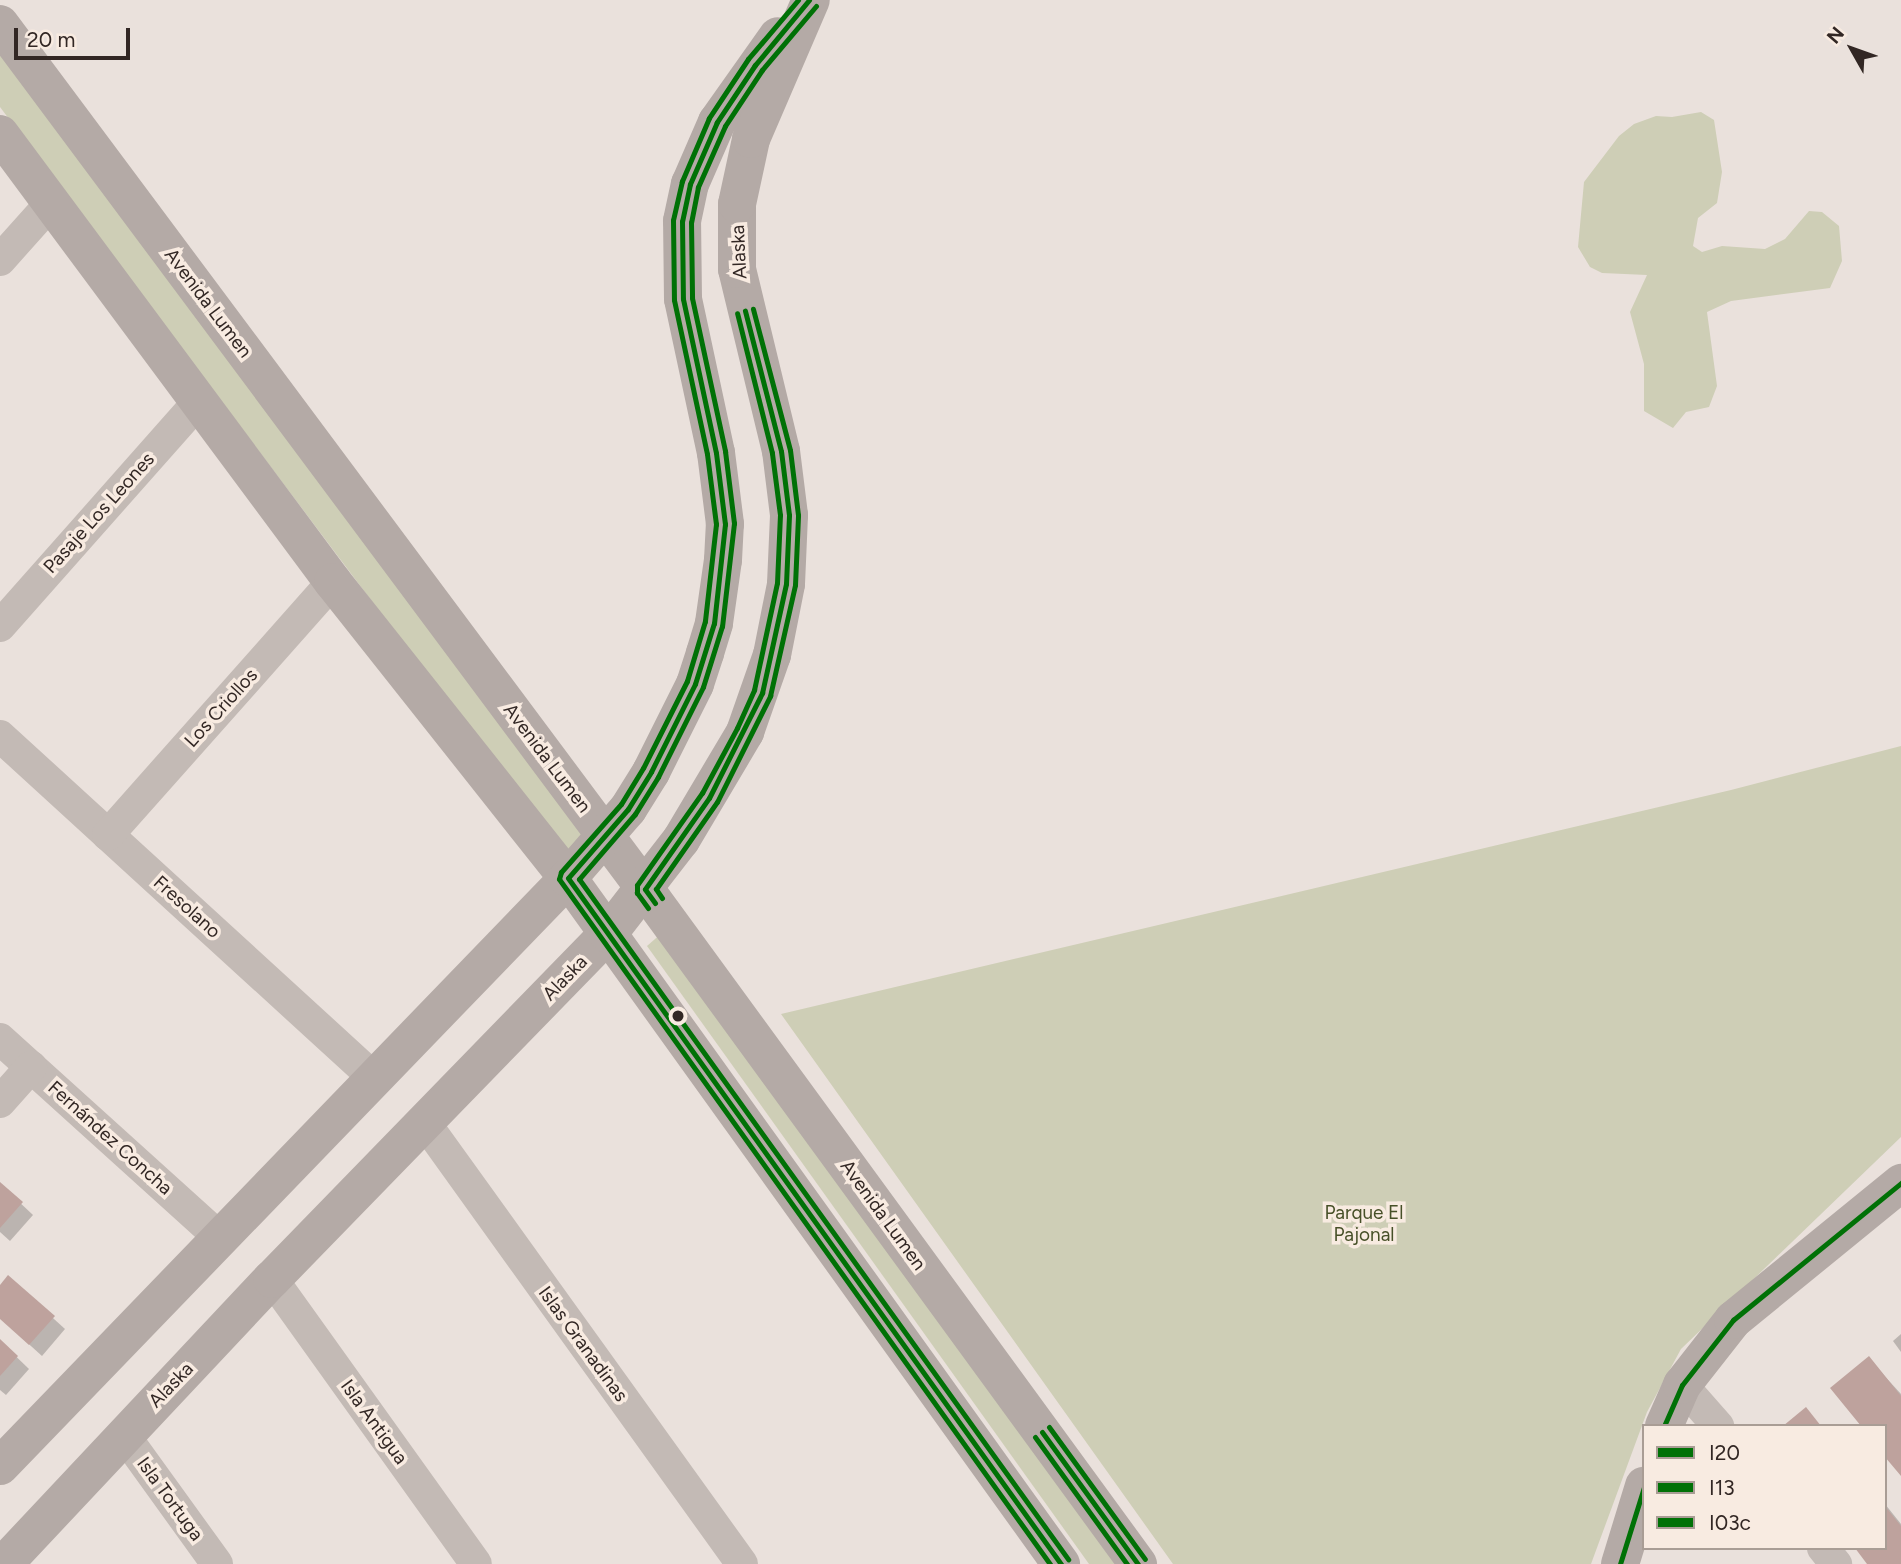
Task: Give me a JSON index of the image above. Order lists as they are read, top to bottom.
{
  "streets": {
    "street": [
      "Alaska",
      "Avenida Lumen",
      "Pasaje Los Leones",
      "Los Criollos",
      "Fresolano",
      "Fernández Concha",
      "Islas Granadinas",
      "Isla Antigua",
      "Isla Tortuga"
    ]
  },
  "crossings": [
    ["Alaska", "Avenida Lumen"],
    ["Alaska", "Fresolano"],
    ["Alaska", "Fernández Concha"],
    ["Alaska", "Islas Granadinas"],
    ["Alaska", "Isla Antigua"],
    ["Alaska", "Isla Tortuga"],
    ["Los Criollos", "Fresolano"]
  ],
  "parks": ["Parque El Pajonal"],
  "lines": ["transit line I20", "transit line I13", "transit line I03c"],
  "legend": ["I20", "I13", "I03c"],
  "scale_bar": "20 m",
  "north": "top left"
}
